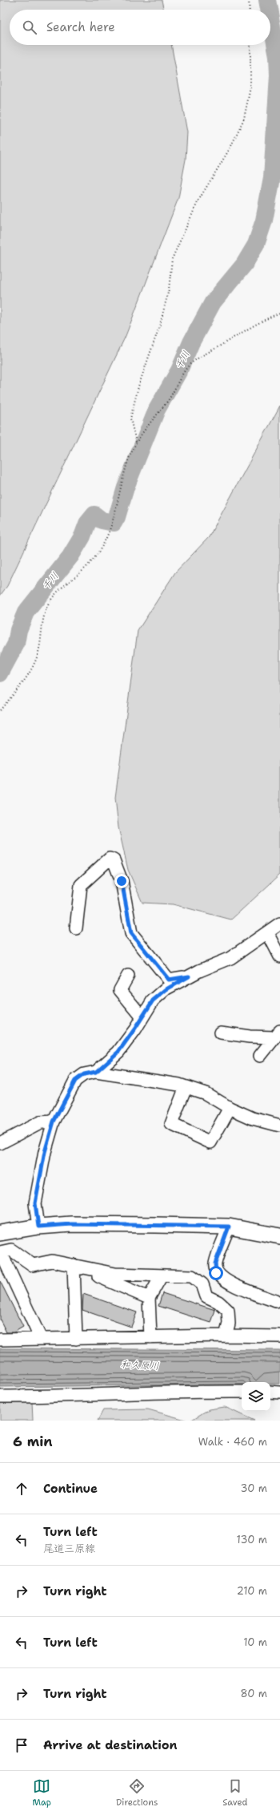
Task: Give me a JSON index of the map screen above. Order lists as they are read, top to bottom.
{
  "water": ["千川", "和久原川"],
  "page": {
    "search": "Search here",
    "heading": ["6 min", "Walk · 460 m"],
    "list": [
      ["Continue", "30 m"],
      ["Turn left", "尾道三原線", "130 m"],
      ["Turn right", "210 m"],
      ["Turn left", "10 m"],
      ["Turn right", "80 m"],
      "Arrive at destination"
    ],
    "nav": ["Map", "Directions", "Saved"]
  }
}
